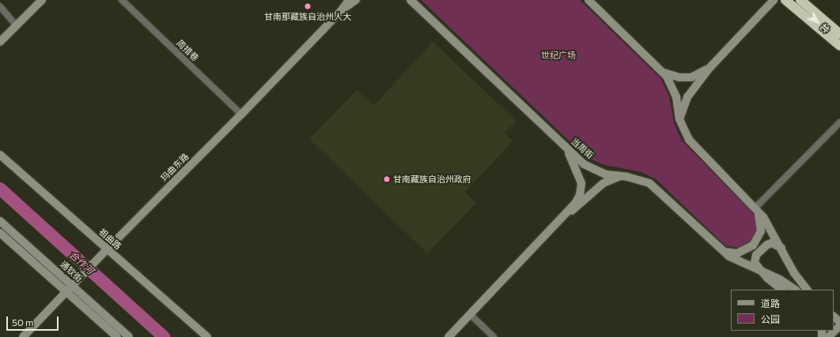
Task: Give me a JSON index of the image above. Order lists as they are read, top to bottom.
{
  "streets": {
    "main road": [
      "当周街",
      "玛曲东路",
      "祖曲路",
      "通钦街"
    ],
    "street": ["周措巷"]
  },
  "crossings": [
    ["周措巷", "玛曲东路"],
    ["玛曲东路", "祖曲路"],
    ["玛曲东路", "通钦街"]
  ],
  "water": ["合作河"],
  "parks": ["世纪广场"],
  "places": ["甘南那藏族自治州人大", "甘南藏族自治州政府"],
  "legend": ["道路", "公园"],
  "scale_bar": "50 m",
  "north": "bottom right"
}
